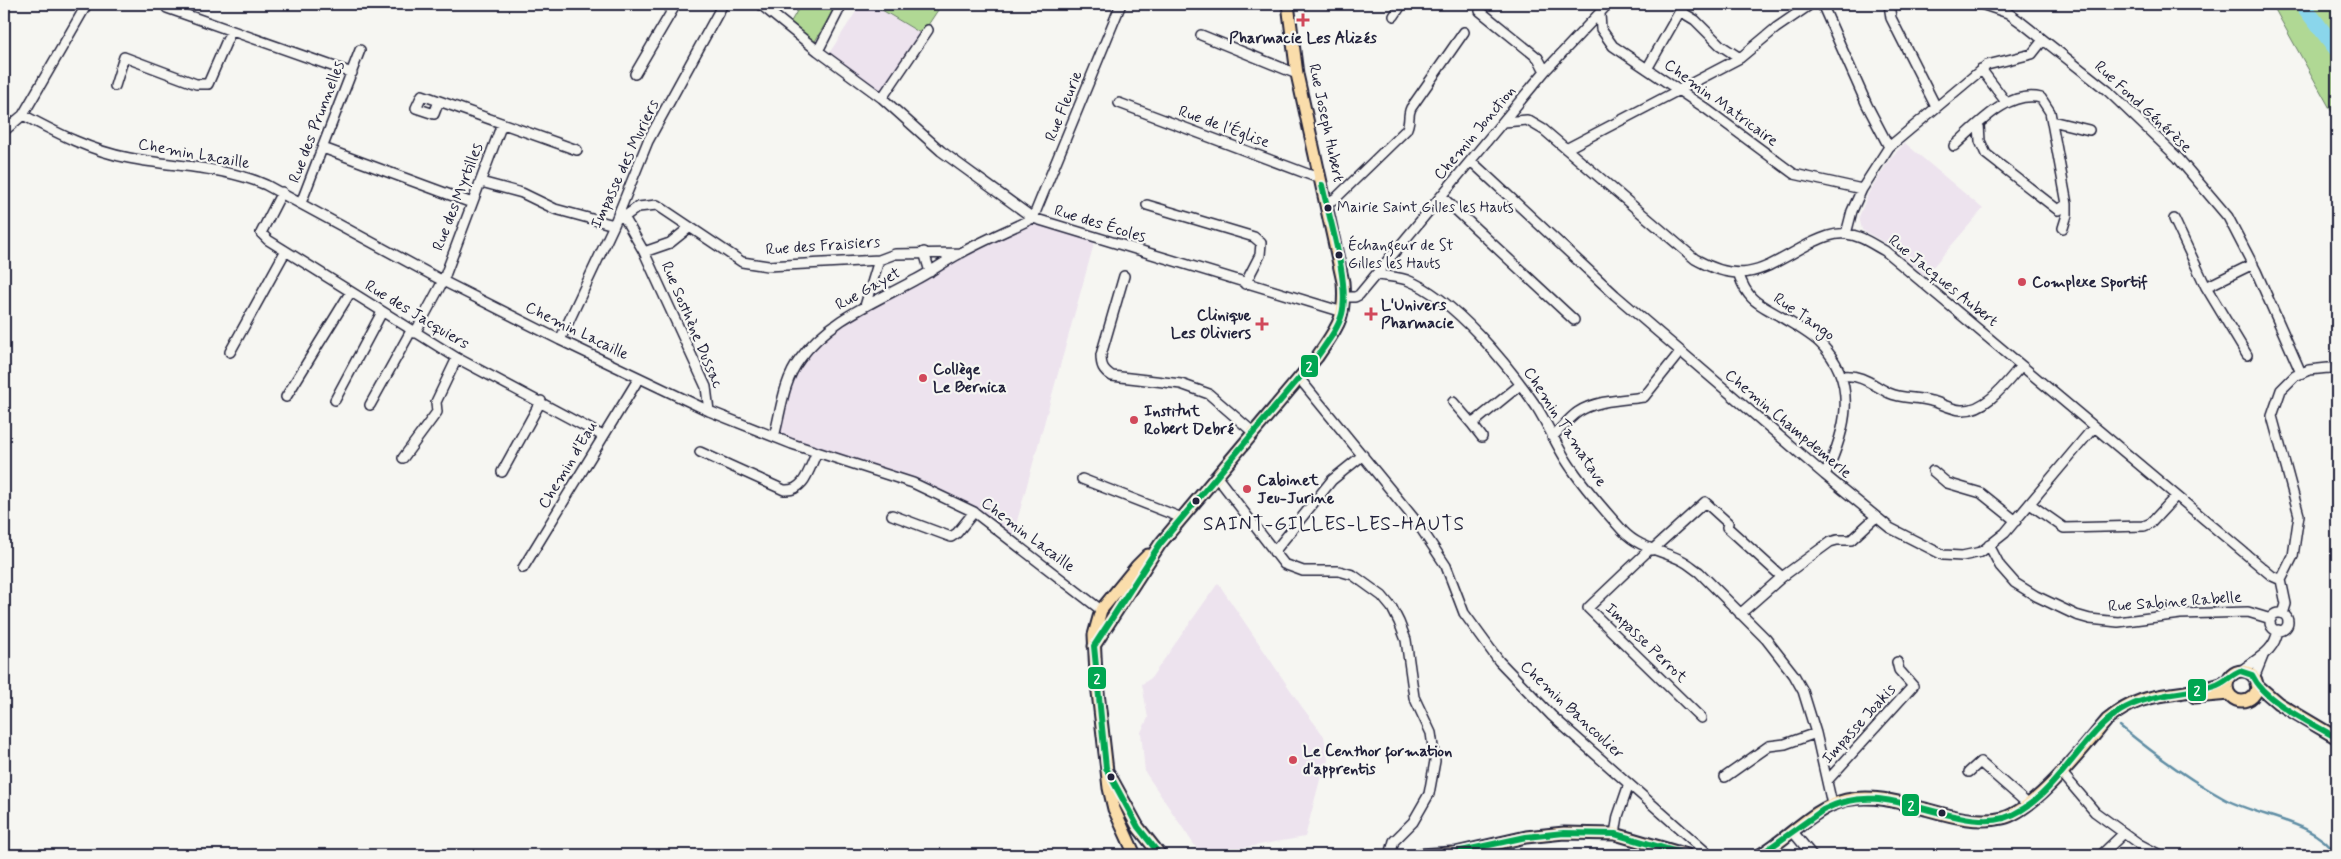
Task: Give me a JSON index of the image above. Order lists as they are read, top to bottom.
{
  "streets": {
    "main road": ["Rue Joseph Hubert"],
    "street": [
      "Chemin Matricaire",
      "Rue Fleurie",
      "Rue Fond Générèse",
      "Rue des Prunnelles",
      "Rue de l'Église",
      "Chemin Jonction",
      "Chemin Lacaille",
      "Impasse des Muriers",
      "Rue des Myrtilles",
      "Rue des Écoles",
      "Rue des Fraisiers",
      "Rue Jacques Aubert",
      "Rue Gayet",
      "Rue des Jacquiers",
      "Rue Tango",
      "Rue Sosthène Dussac",
      "Chemin Champdemerle",
      "Chemin Tamatave",
      "Chemin d'Eau",
      "Rue Sabine Rabelle",
      "Impasse Perrot",
      "Chemin Bancoulier",
      "Impasse Joakis"
    ]
  },
  "crossings": [
    ["Chemin Matricaire", "Chemin Jonction"],
    ["Rue Fleurie", "Rue des Écoles"],
    ["Rue Fleurie", "Rue Gayet"],
    ["Rue des Prunnelles", "Chemin Lacaille"],
    ["Rue Joseph Hubert", "Rue de l'Église"],
    ["Rue Joseph Hubert", "Chemin Lacaille"],
    ["Rue Joseph Hubert", "Rue des Écoles"],
    ["Rue Joseph Hubert", "Chemin Bancoulier"],
    ["Chemin Jonction", "Chemin Champdemerle"],
    ["Chemin Jonction", "Chemin Tamatave"],
    ["Chemin Lacaille", "Impasse des Muriers"],
    ["Chemin Lacaille", "Rue des Myrtilles"],
    ["Chemin Lacaille", "Rue Gayet"],
    ["Chemin Lacaille", "Rue des Jacquiers"],
    ["Chemin Lacaille", "Rue Sosthène Dussac"],
    ["Chemin Lacaille", "Chemin d'Eau"],
    ["Impasse des Muriers", "Rue des Fraisiers"],
    ["Impasse des Muriers", "Rue Sosthène Dussac"],
    ["Rue des Myrtilles", "Rue des Jacquiers"],
    ["Rue des Écoles", "Rue Gayet"],
    ["Rue des Fraisiers", "Rue Gayet"],
    ["Rue des Fraisiers", "Rue Sosthène Dussac"],
    ["Rue Jacques Aubert", "Chemin Champdemerle"],
    ["Rue des Jacquiers", "Chemin d'Eau"],
    ["Rue Tango", "Chemin Champdemerle"],
    ["Chemin Champdemerle", "Rue Sabine Rabelle"],
    ["Chemin Tamatave", "Impasse Perrot"],
    ["Chemin Tamatave", "Impasse Joakis"]
  ],
  "districts": ["SAINT-GILLES-LES-HAUTS"],
  "places": {
    "health": ["Pharmacie Les Alizés", "L'Univers Pharmacie", "Clinique Les Oliviers"],
    "other": [
      "Mairie Saint Gilles les Hauts",
      "Échangeur de St Gilles les Hauts",
      "Complexe Sportif",
      "Collège Le Bernica",
      "Institut Robert Debré",
      "Cabinet Jeu-Jurine",
      "Le Centhor formation d'apprentis"
    ]
  },
  "lines": ["transit line 2"]
}
